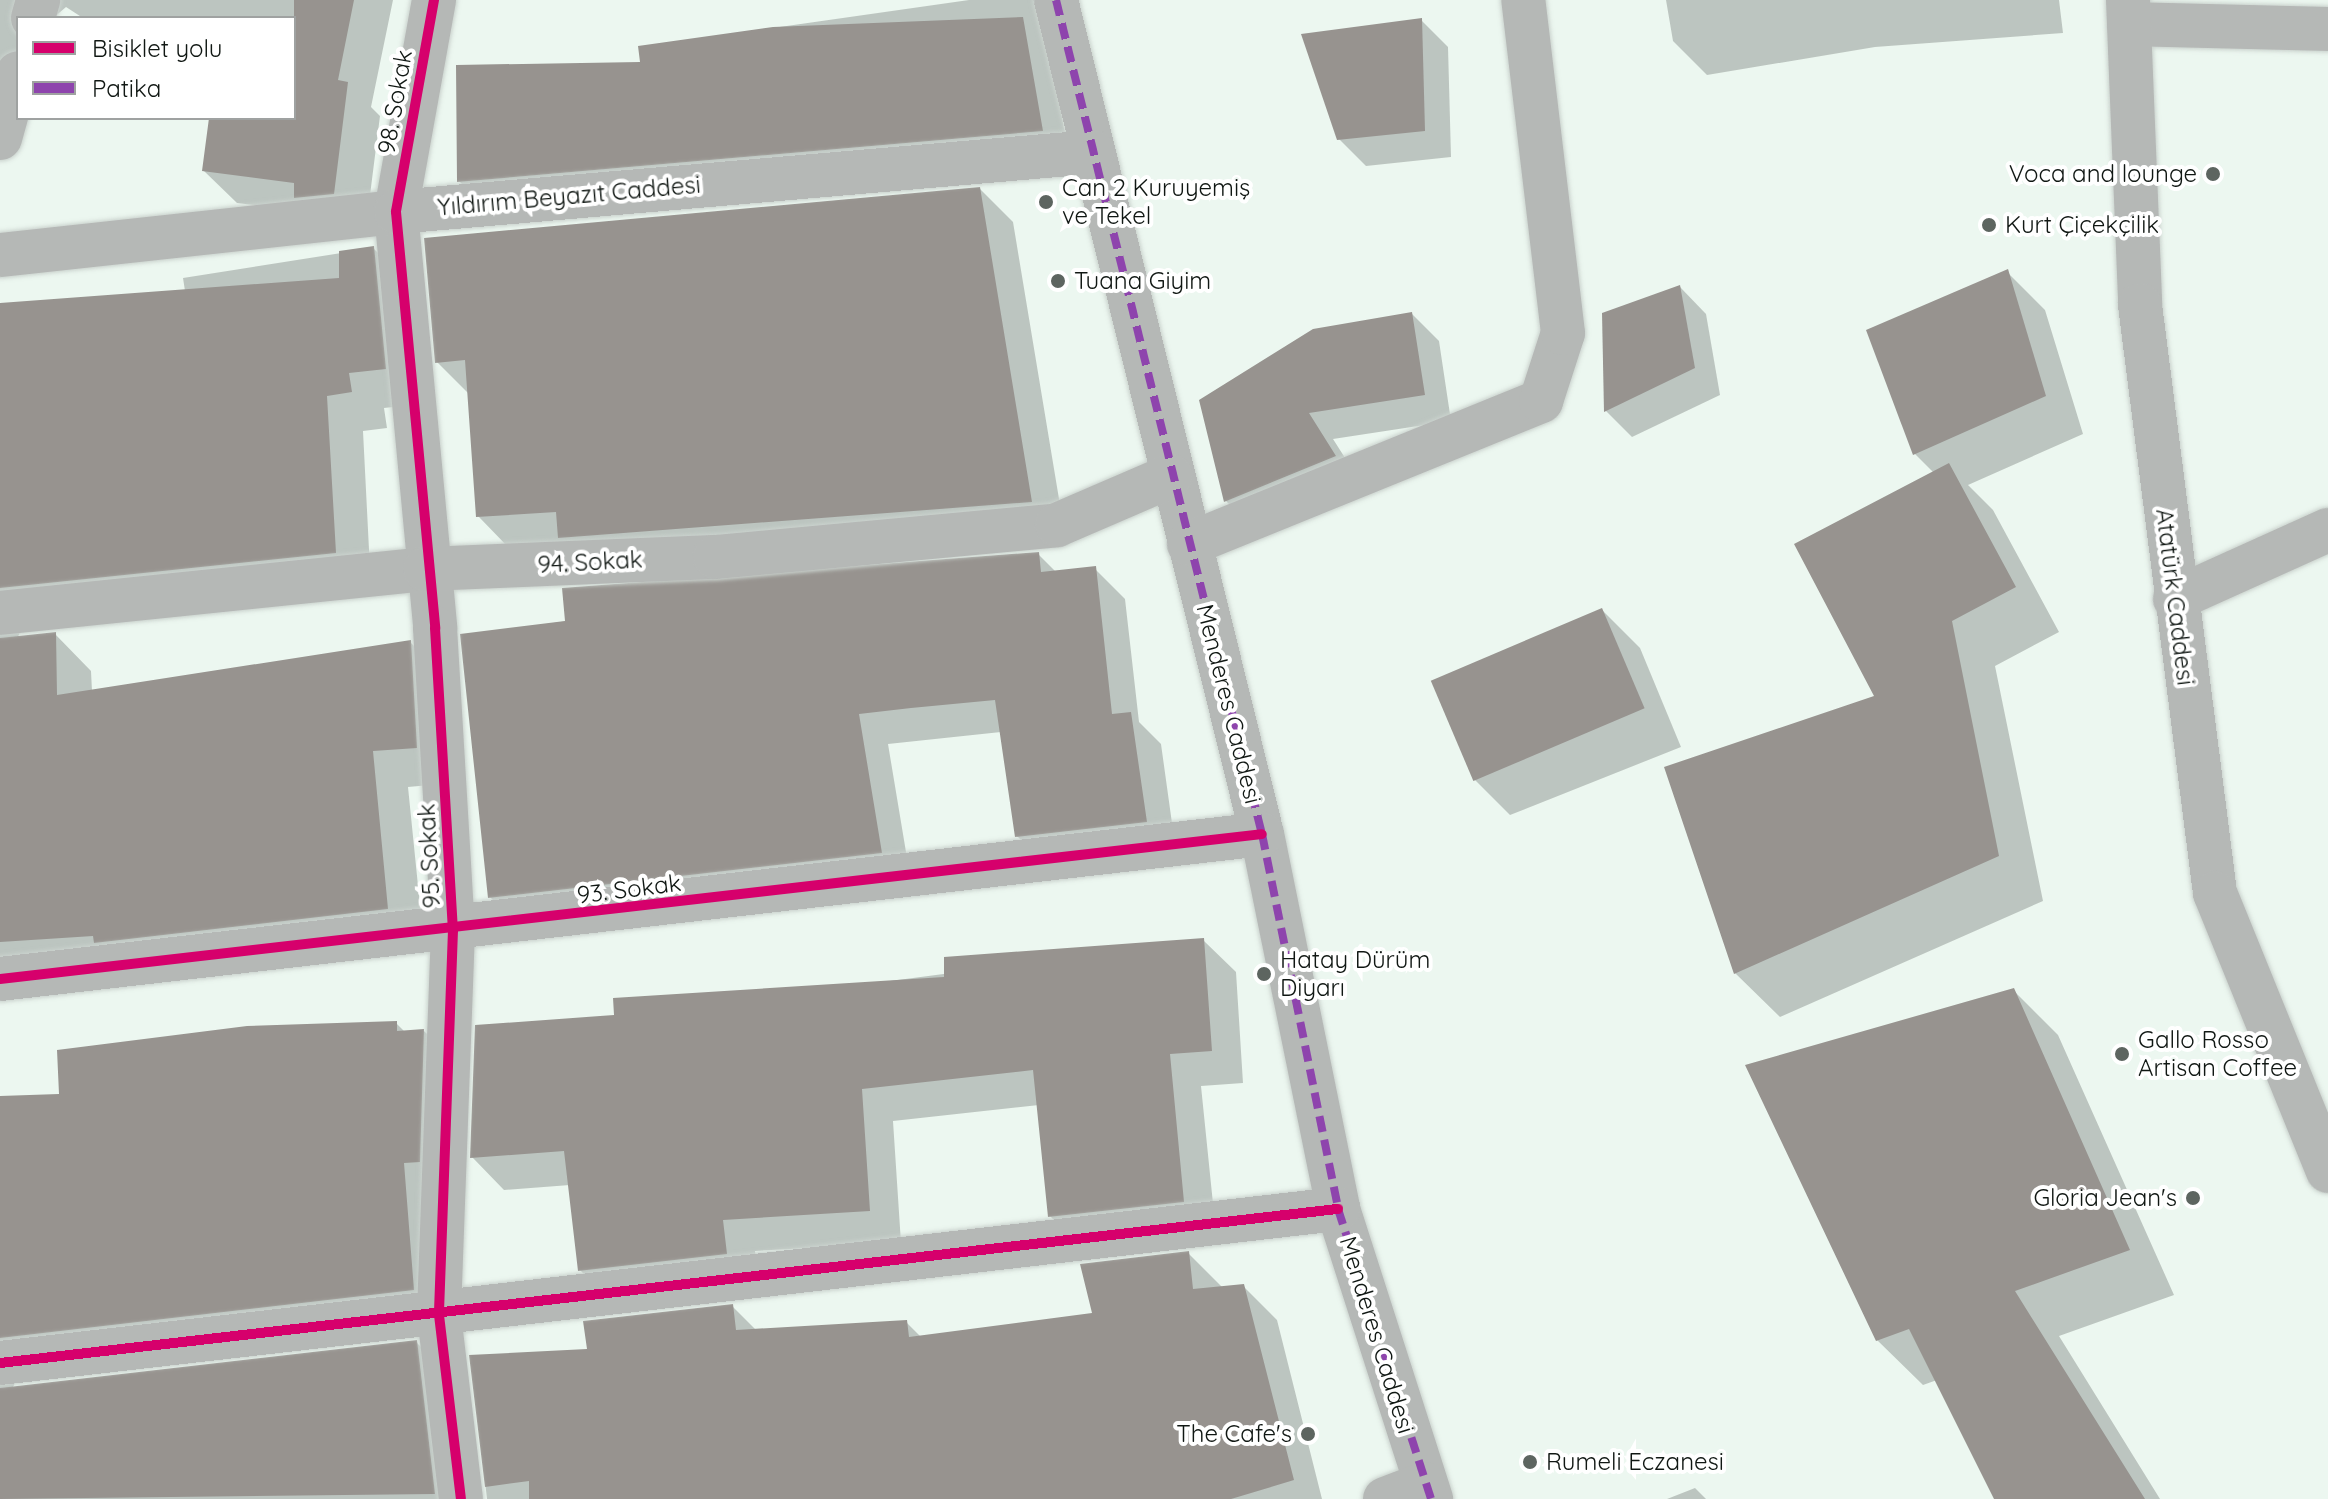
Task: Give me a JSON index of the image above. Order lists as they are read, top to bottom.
{
  "streets": {
    "street": [
      "98. Sokak",
      "Yıldırım Beyazıt Caddesi",
      "94. Sokak",
      "Atatürk Caddesi",
      "Menderes Caddesi",
      "95. Sokak",
      "93. Sokak"
    ]
  },
  "crossings": [
    ["98. Sokak", "Yıldırım Beyazıt Caddesi"],
    ["98. Sokak", "95. Sokak"],
    ["Yıldırım Beyazıt Caddesi", "Menderes Caddesi"],
    ["Yıldırım Beyazıt Caddesi", "95. Sokak"],
    ["94. Sokak", "Menderes Caddesi"],
    ["94. Sokak", "95. Sokak"],
    ["Menderes Caddesi", "93. Sokak"],
    ["95. Sokak", "93. Sokak"]
  ],
  "places": [
    "Voca and lounge",
    "Can 2 Kuruyemiş ve Tekel",
    "Kurt Çiçekçilik",
    "Tuana Giyim",
    "Hatay Dürüm Diyarı",
    "Gallo Rosso Artisan Coffee",
    "Gloria Jean's",
    "The Cafe's",
    "Rumeli Eczanesi"
  ],
  "legend": ["Bisiklet yolu", "Patika"]
}
